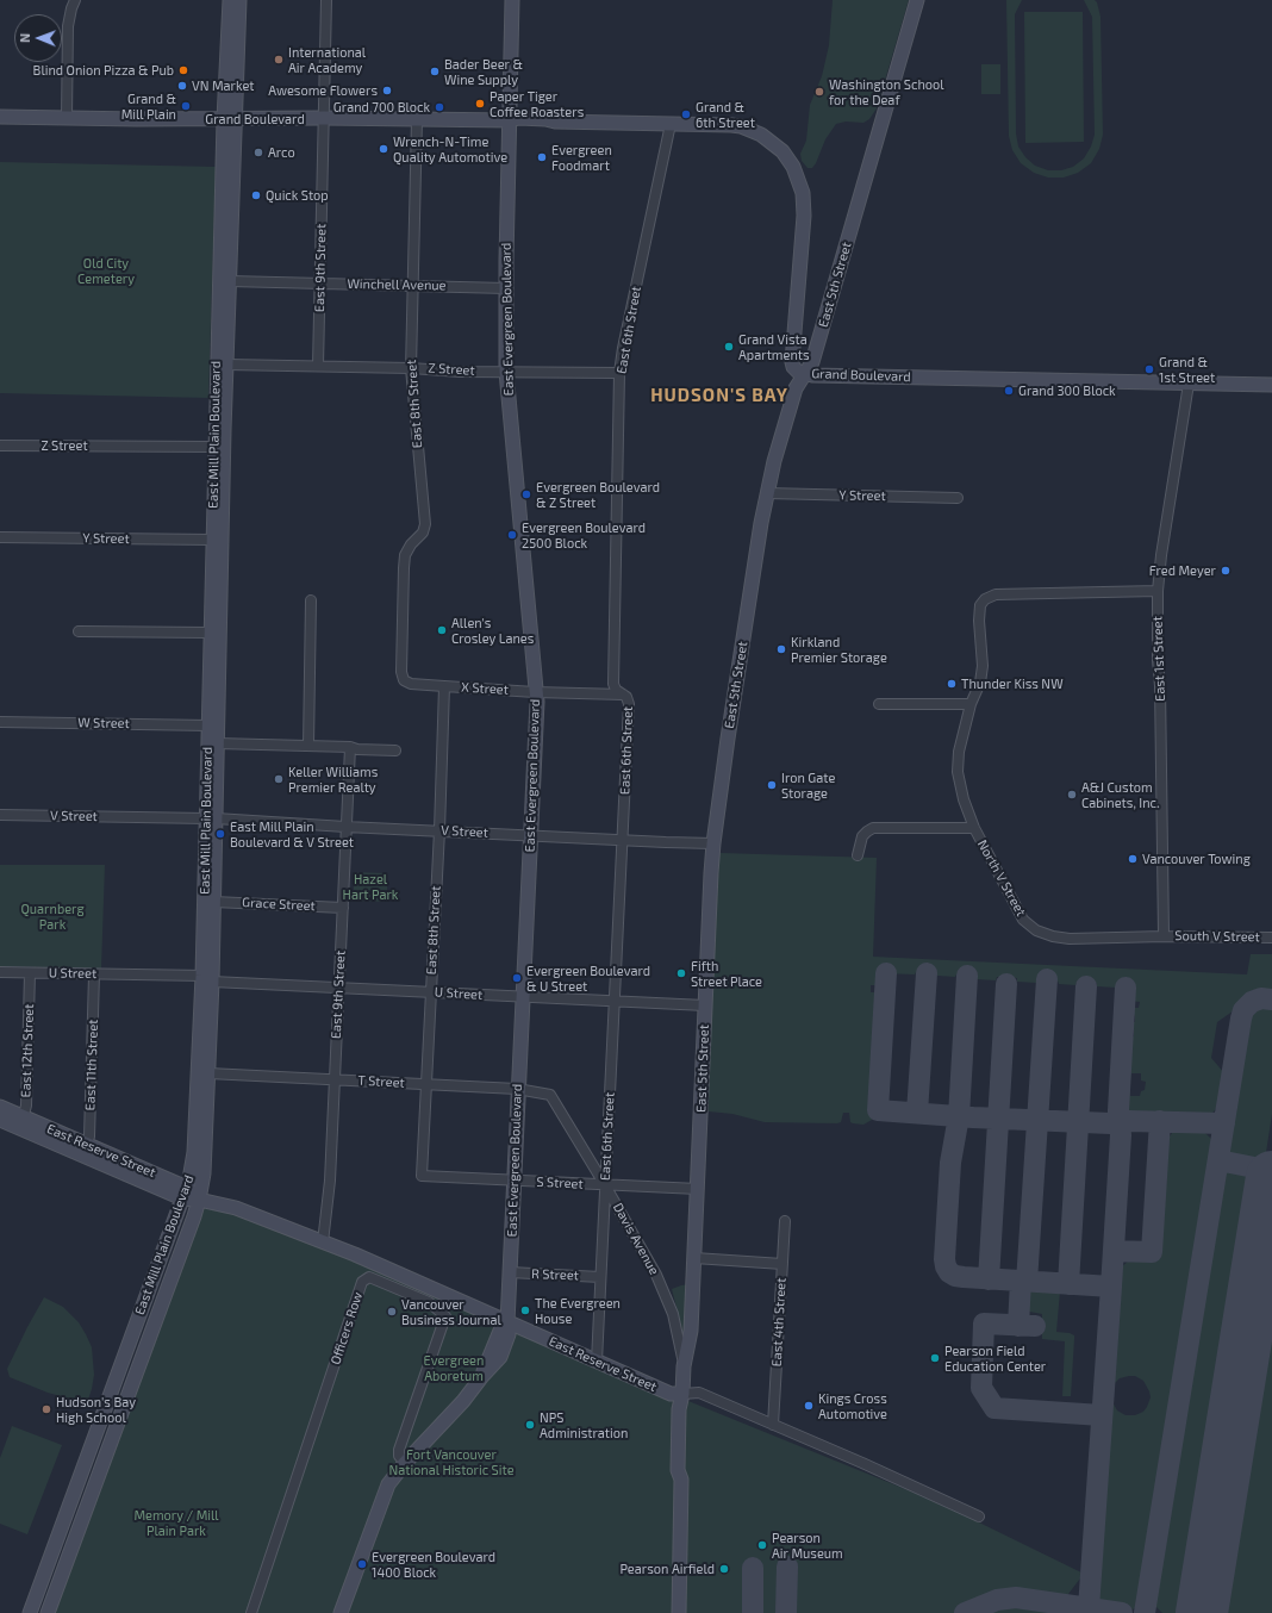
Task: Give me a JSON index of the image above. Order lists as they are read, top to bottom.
{
  "streets": {
    "main road": [
      "Grand Boulevard",
      "East 5th Street",
      "East Evergreen Boulevard",
      "East Mill Plain Boulevard",
      "East Reserve Street"
    ],
    "street": [
      "East 9th Street",
      "Winchell Avenue",
      "East 6th Street",
      "Z Street",
      "East 8th Street",
      "Y Street",
      "East 1st Street",
      "X Street",
      "W Street",
      "V Street",
      "North V Street",
      "Grace Street",
      "South V Street",
      "U Street",
      "East 12th Street",
      "East 11th Street",
      "T Street",
      "S Street",
      "Davis Avenue",
      "R Street",
      "East 4th Street",
      "Officers Row"
    ]
  },
  "crossings": [
    ["Grand Boulevard", "East 9th Street"],
    ["Grand Boulevard", "East 5th Street"],
    ["Grand Boulevard", "East Evergreen Boulevard"],
    ["Grand Boulevard", "East 6th Street"],
    ["Grand Boulevard", "East 8th Street"],
    ["Grand Boulevard", "East Mill Plain Boulevard"],
    ["Grand Boulevard", "East 1st Street"],
    ["East 9th Street", "Winchell Avenue"],
    ["East 9th Street", "Z Street"],
    ["East 9th Street", "V Street"],
    ["East 9th Street", "Grace Street"],
    ["East 9th Street", "U Street"],
    ["East 9th Street", "T Street"],
    ["East 9th Street", "East Reserve Street"],
    ["Winchell Avenue", "East Evergreen Boulevard"],
    ["Winchell Avenue", "East 8th Street"],
    ["Winchell Avenue", "East Mill Plain Boulevard"],
    ["East 5th Street", "Y Street"],
    ["East 5th Street", "V Street"],
    ["East 5th Street", "U Street"],
    ["East 5th Street", "East Reserve Street"],
    ["East 5th Street", "S Street"],
    ["East 5th Street", "Davis Avenue"],
    ["East Evergreen Boulevard", "Z Street"],
    ["East Evergreen Boulevard", "X Street"],
    ["East Evergreen Boulevard", "V Street"],
    ["East Evergreen Boulevard", "U Street"],
    ["East Evergreen Boulevard", "T Street"],
    ["East Evergreen Boulevard", "East Reserve Street"],
    ["East Evergreen Boulevard", "S Street"],
    ["East Evergreen Boulevard", "R Street"],
    ["East Evergreen Boulevard", "Officers Row"],
    ["East 6th Street", "Z Street"],
    ["East 6th Street", "X Street"],
    ["East 6th Street", "V Street"],
    ["East 6th Street", "U Street"],
    ["East 6th Street", "East Reserve Street"],
    ["East 6th Street", "S Street"],
    ["East 6th Street", "Davis Avenue"],
    ["East 6th Street", "R Street"],
    ["Z Street", "East 8th Street"],
    ["Z Street", "East Mill Plain Boulevard"],
    ["East 8th Street", "X Street"],
    ["East 8th Street", "V Street"],
    ["East 8th Street", "U Street"],
    ["East 8th Street", "T Street"],
    ["East 8th Street", "S Street"],
    ["East Mill Plain Boulevard", "Y Street"],
    ["East Mill Plain Boulevard", "W Street"],
    ["East Mill Plain Boulevard", "V Street"],
    ["East Mill Plain Boulevard", "Grace Street"],
    ["East Mill Plain Boulevard", "U Street"],
    ["East Mill Plain Boulevard", "T Street"],
    ["East Mill Plain Boulevard", "East Reserve Street"],
    ["East 1st Street", "North V Street"],
    ["East 1st Street", "South V Street"],
    ["North V Street", "South V Street"],
    ["U Street", "East 12th Street"],
    ["U Street", "East 11th Street"],
    ["East 12th Street", "East Reserve Street"],
    ["East 11th Street", "East Reserve Street"],
    ["T Street", "Davis Avenue"],
    ["East Reserve Street", "East 4th Street"],
    ["S Street", "Davis Avenue"]
  ],
  "districts": ["HUDSON'S BAY"],
  "parks": [
    "Old City Cemetery",
    "Hazel Hart Park",
    "Quarnberg Park",
    "Evergreen Aboretum",
    "Fort Vancouver National Historic Site",
    "Memory / Mill Plain Park"
  ],
  "places": [
    "International Air Academy",
    "Blind Onion Pizza & Pub",
    "Bader Beer & Wine Supply",
    "VN Market",
    "Awesome Flowers",
    "Washington School for the Deaf",
    "Paper Tiger Coffee Roasters",
    "Grand & Mill Plain",
    "Grand 700 Block",
    "Grand & 6th Street",
    "Wrench-N-Time Quality Automotive",
    "Arco",
    "Evergreen Foodmart",
    "Quick Stop",
    "Grand Vista Apartments",
    "Grand & 1st Street",
    "Grand 300 Block",
    "Evergreen Boulevard & Z Street",
    "Evergreen Boulevard 2500 Block",
    "Fred Meyer",
    "Allen's Crosley Lanes",
    "Kirkland Premier Storage",
    "Thunder Kiss NW",
    "Keller Williams Premier Realty",
    "Iron Gate Storage",
    "A&J Custom Cabinets, Inc.",
    "East Mill Plain Boulevard & V Street",
    "Vancouver Towing",
    "Fifth Street Place",
    "Evergreen Boulevard & U Street",
    "The Evergreen House",
    "Vancouver Business Journal",
    "Pearson Field Education Center",
    "Kings Cross Automotive",
    "Hudson's Bay High School",
    "NPS Administration",
    "Pearson Air Museum",
    "Evergreen Boulevard 1400 Block",
    "Pearson Airfield"
  ],
  "north": "left"
}
